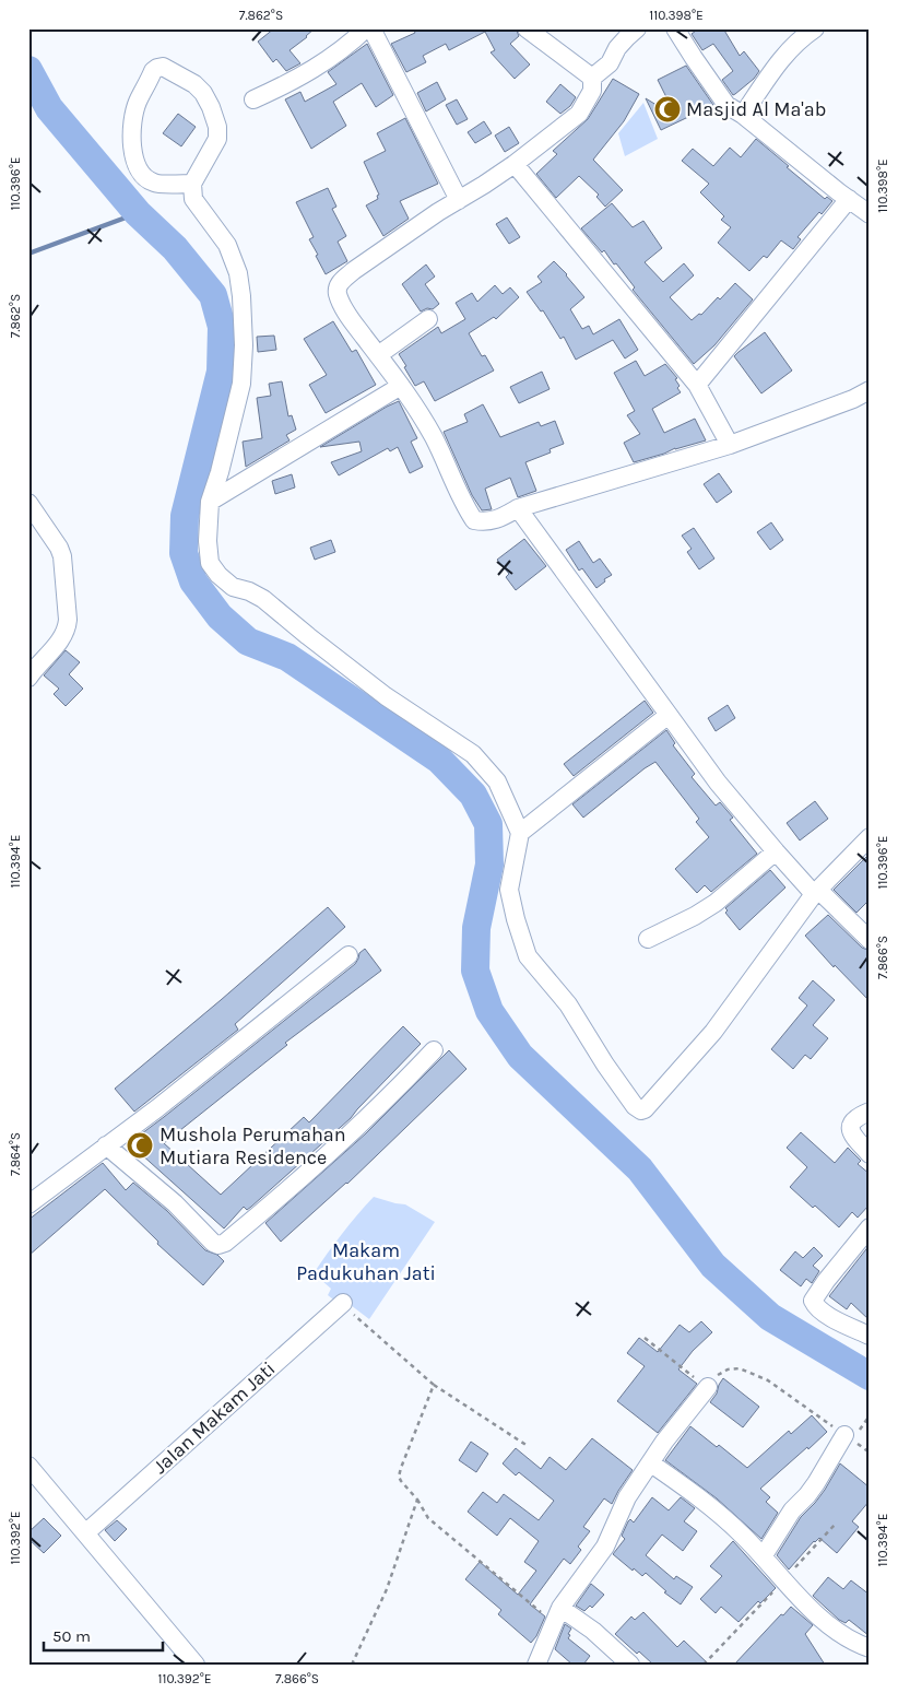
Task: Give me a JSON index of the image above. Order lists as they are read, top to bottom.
{
  "streets": {
    "street": ["Jalan Makam Jati"]
  },
  "parks": ["Makam Padukuhan Jati"],
  "places": {
    "mosque": ["Masjid Al Ma'ab", "Mushola Perumahan Mutiara Residence"]
  },
  "scale_bar": "50 m",
  "coordinates": [
    "7.862°S",
    "110.398°E",
    "110.396°E",
    "110.394°E",
    "7.866°S",
    "7.864°S",
    "110.392°E"
  ]
}
